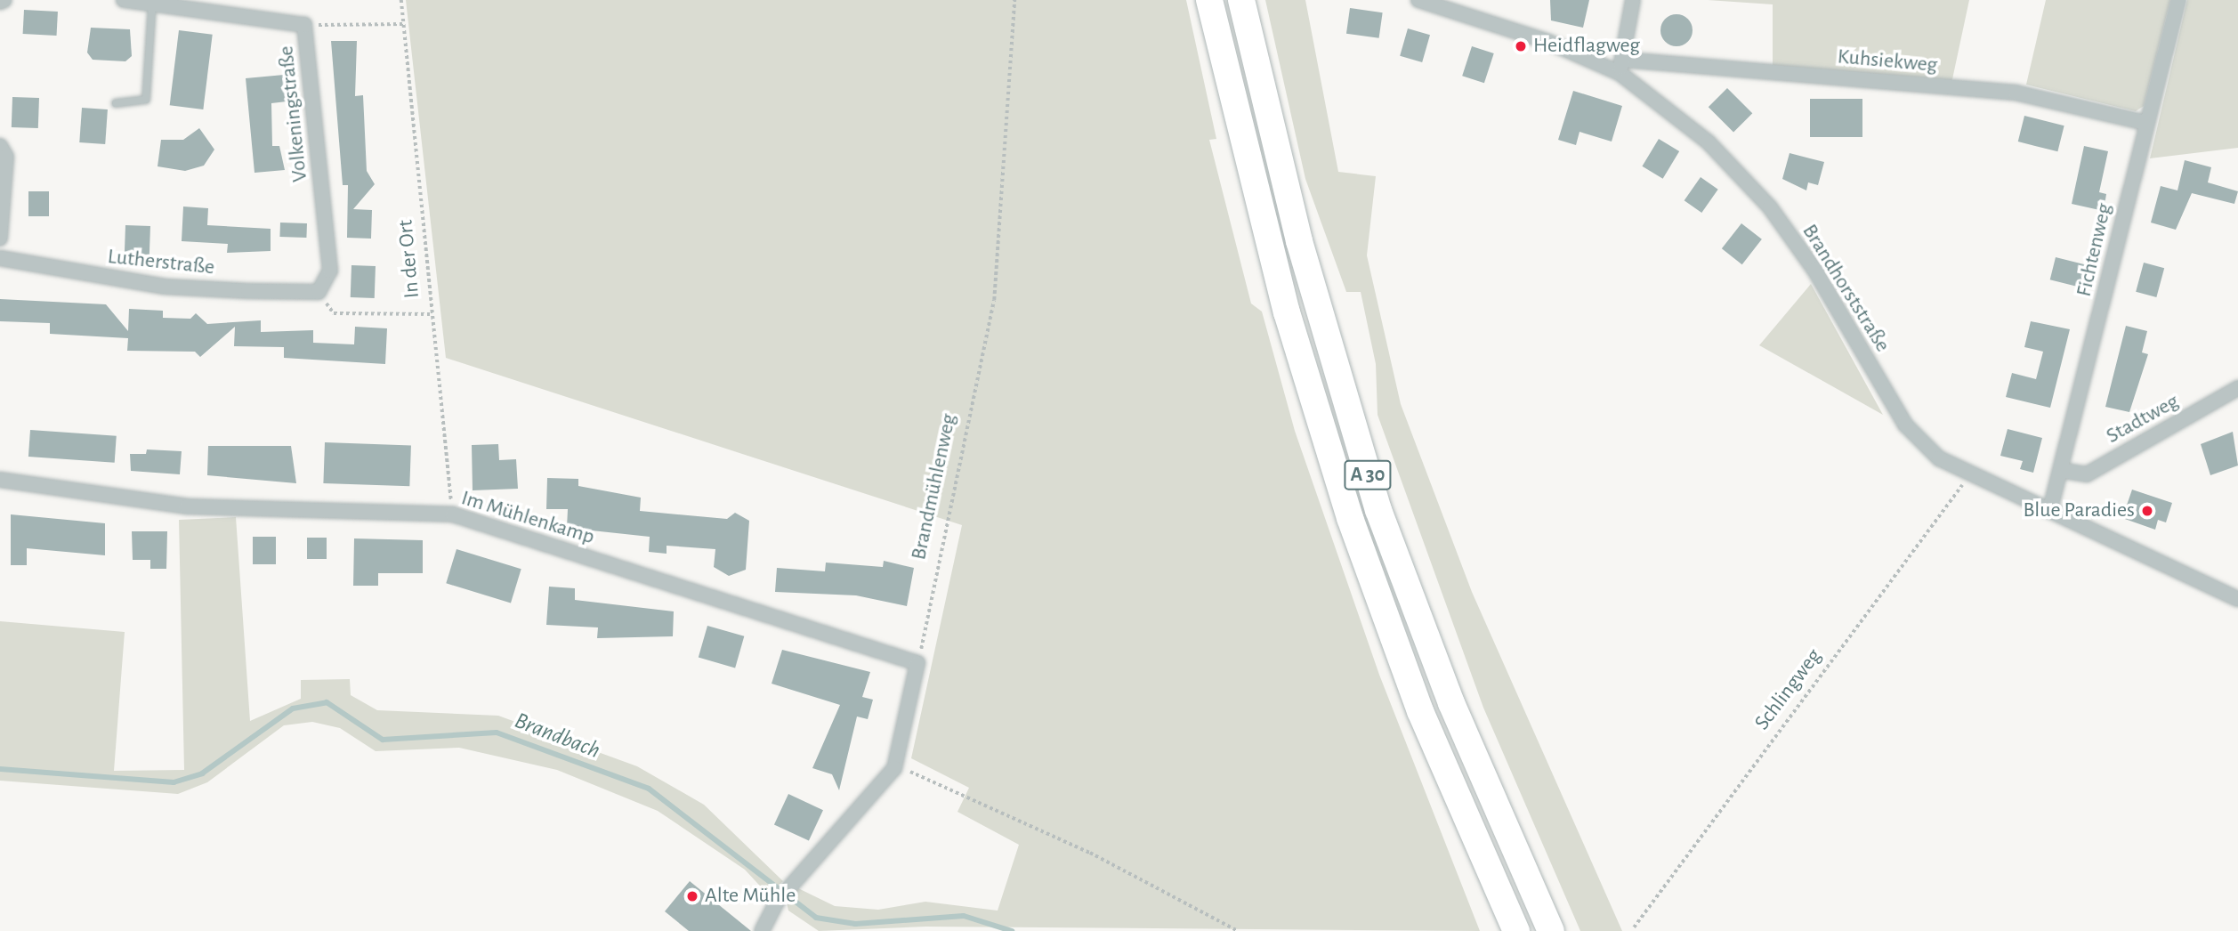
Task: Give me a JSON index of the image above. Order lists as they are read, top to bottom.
{
  "streets": {
    "highway": ["A 30"],
    "street": [
      "Kuhsiekweg",
      "Volkeningstraße",
      "Fichtenweg",
      "Lutherstraße",
      "Brandhorststraße",
      "Stadtweg",
      "Im Mühlenkamp"
    ],
    "path": ["In der Ort", "Brandmühlenweg", "Schlingweg"]
  },
  "crossings": [
    ["Kuhsiekweg", "Fichtenweg"],
    ["Kuhsiekweg", "Brandhorststraße"],
    ["Volkeningstraße", "In der Ort"],
    ["Volkeningstraße", "Lutherstraße"],
    ["Fichtenweg", "Brandhorststraße"],
    ["Fichtenweg", "Stadtweg"],
    ["In der Ort", "Im Mühlenkamp"],
    ["Brandhorststraße", "Schlingweg"],
    ["Brandmühlenweg", "Im Mühlenkamp"]
  ],
  "water": ["Brandbach"],
  "places": ["Heidflagweg", "Blue Paradies", "Alte Mühle"]
}
